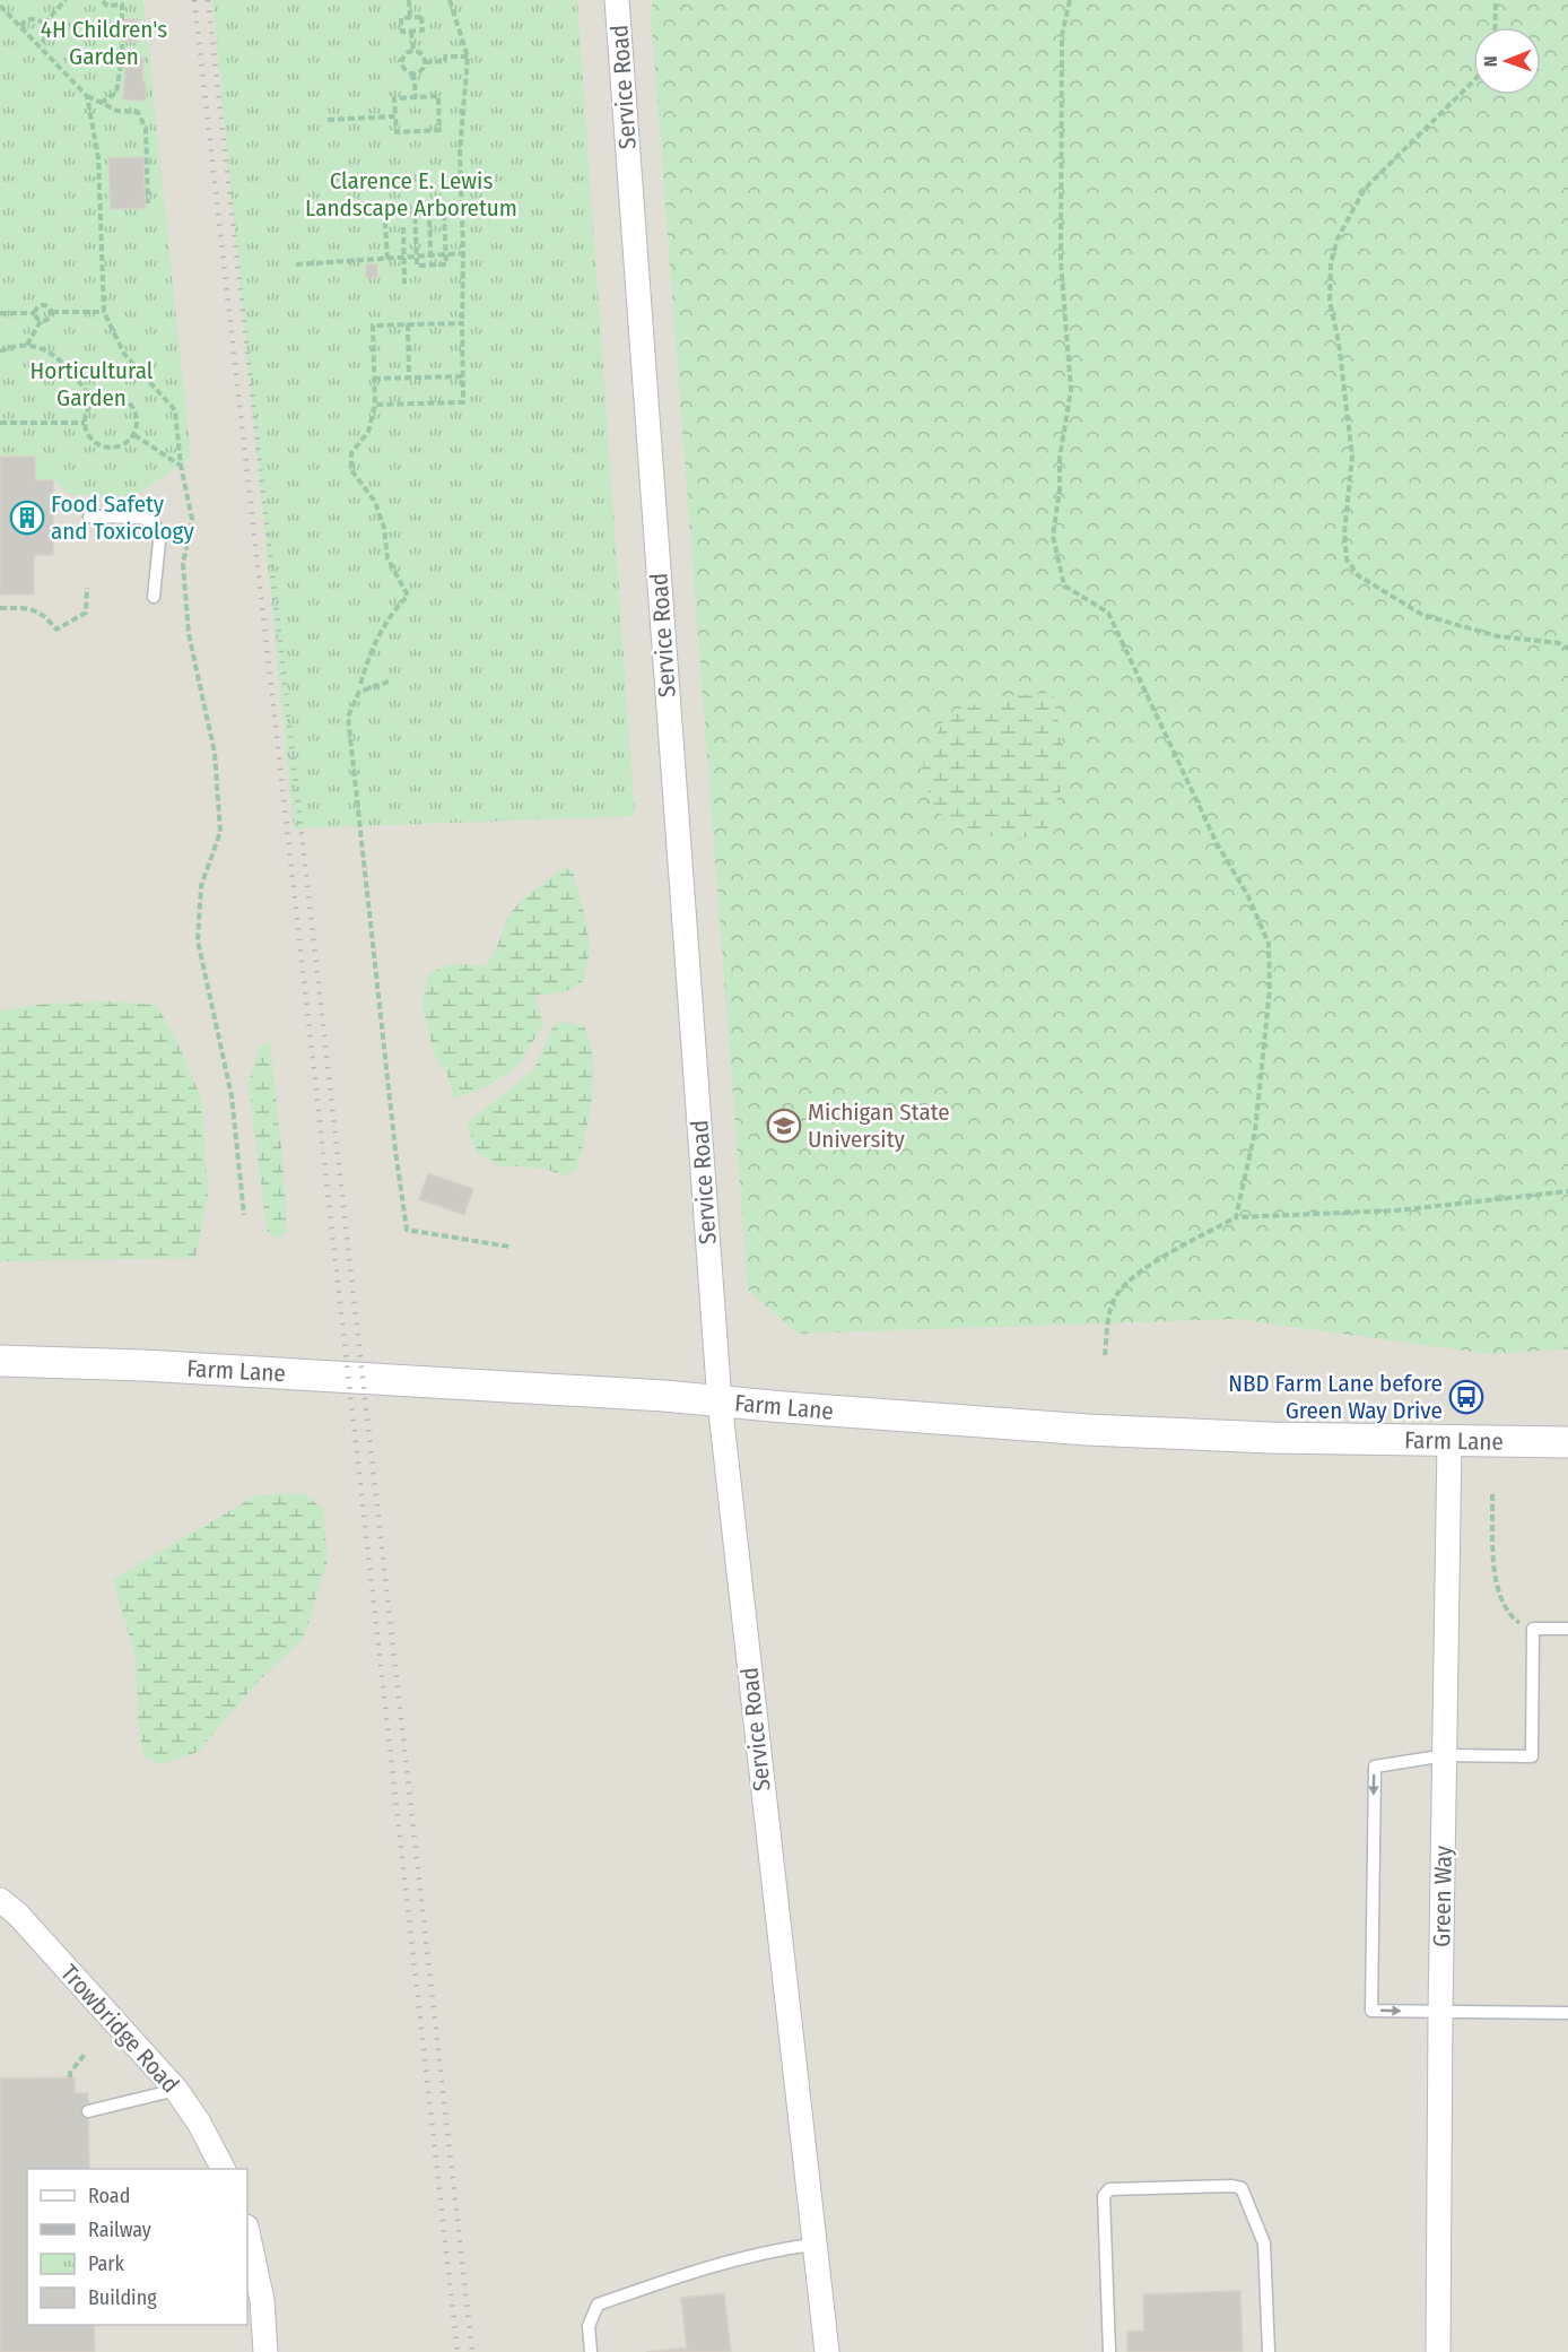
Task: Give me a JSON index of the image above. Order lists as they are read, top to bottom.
{
  "streets": {
    "street": [
      "Service Road",
      "Farm Lane",
      "Green Way",
      "Trowbridge Road"
    ]
  },
  "crossings": [
    ["Service Road", "Farm Lane"],
    ["Farm Lane", "Green Way"]
  ],
  "parks": ["4H Children's Garden", "Clarence E. Lewis Landscape Arboretum", "Horticultural Garden"],
  "places": {
    "building": ["Food Safety and Toxicology"],
    "school or university": ["Michigan State University"],
    "bus stop": ["NBD Farm Lane before Green Way Drive"]
  },
  "legend": [
    "Road",
    "Railway",
    "Park",
    "Building"
  ],
  "north": "left"
}
